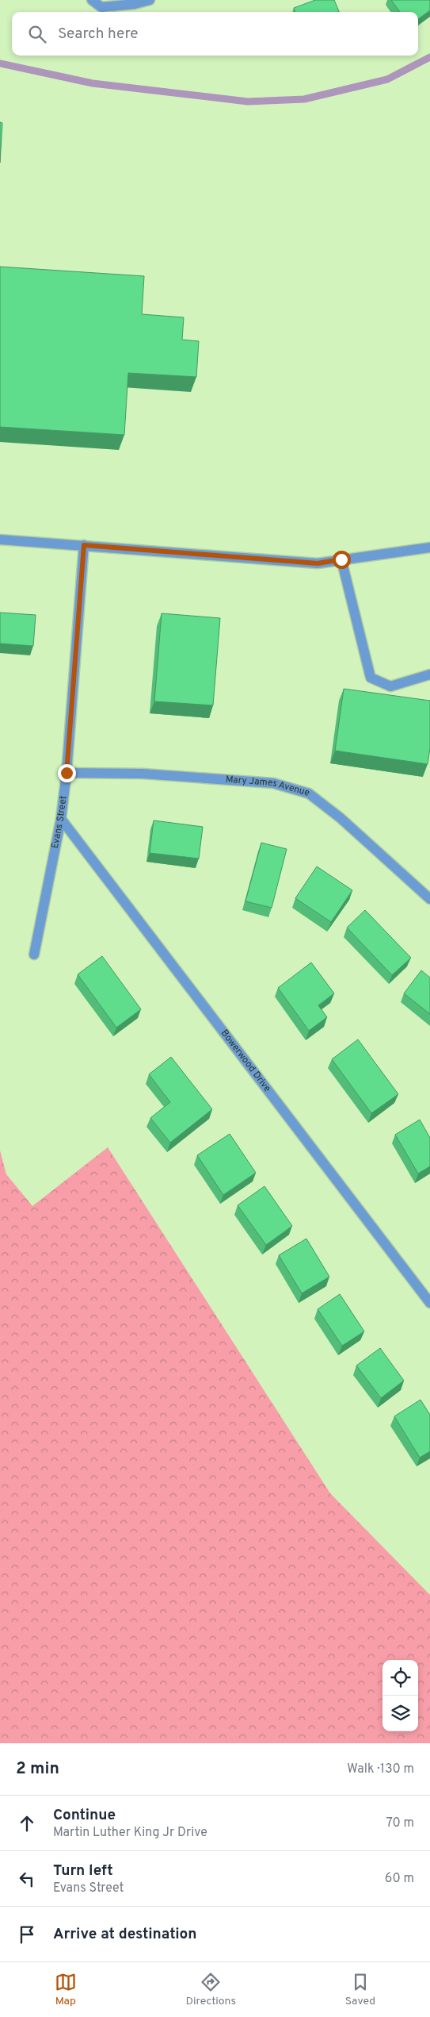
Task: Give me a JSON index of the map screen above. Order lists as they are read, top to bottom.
{
  "streets": {
    "street": ["Mary James Avenue", "Evans Street", "Bowerwood Drive"]
  },
  "crossings": [
    ["Mary James Avenue", "Evans Street"],
    ["Evans Street", "Bowerwood Drive"]
  ],
  "page": {
    "search": "Search here",
    "heading": ["2 min", "Walk · 130 m"],
    "list": [
      ["Continue", "Martin Luther King Jr Drive", "70 m"],
      ["Turn left", "Evans Street", "60 m"],
      "Arrive at destination"
    ],
    "nav": ["Map", "Directions", "Saved"]
  }
}
